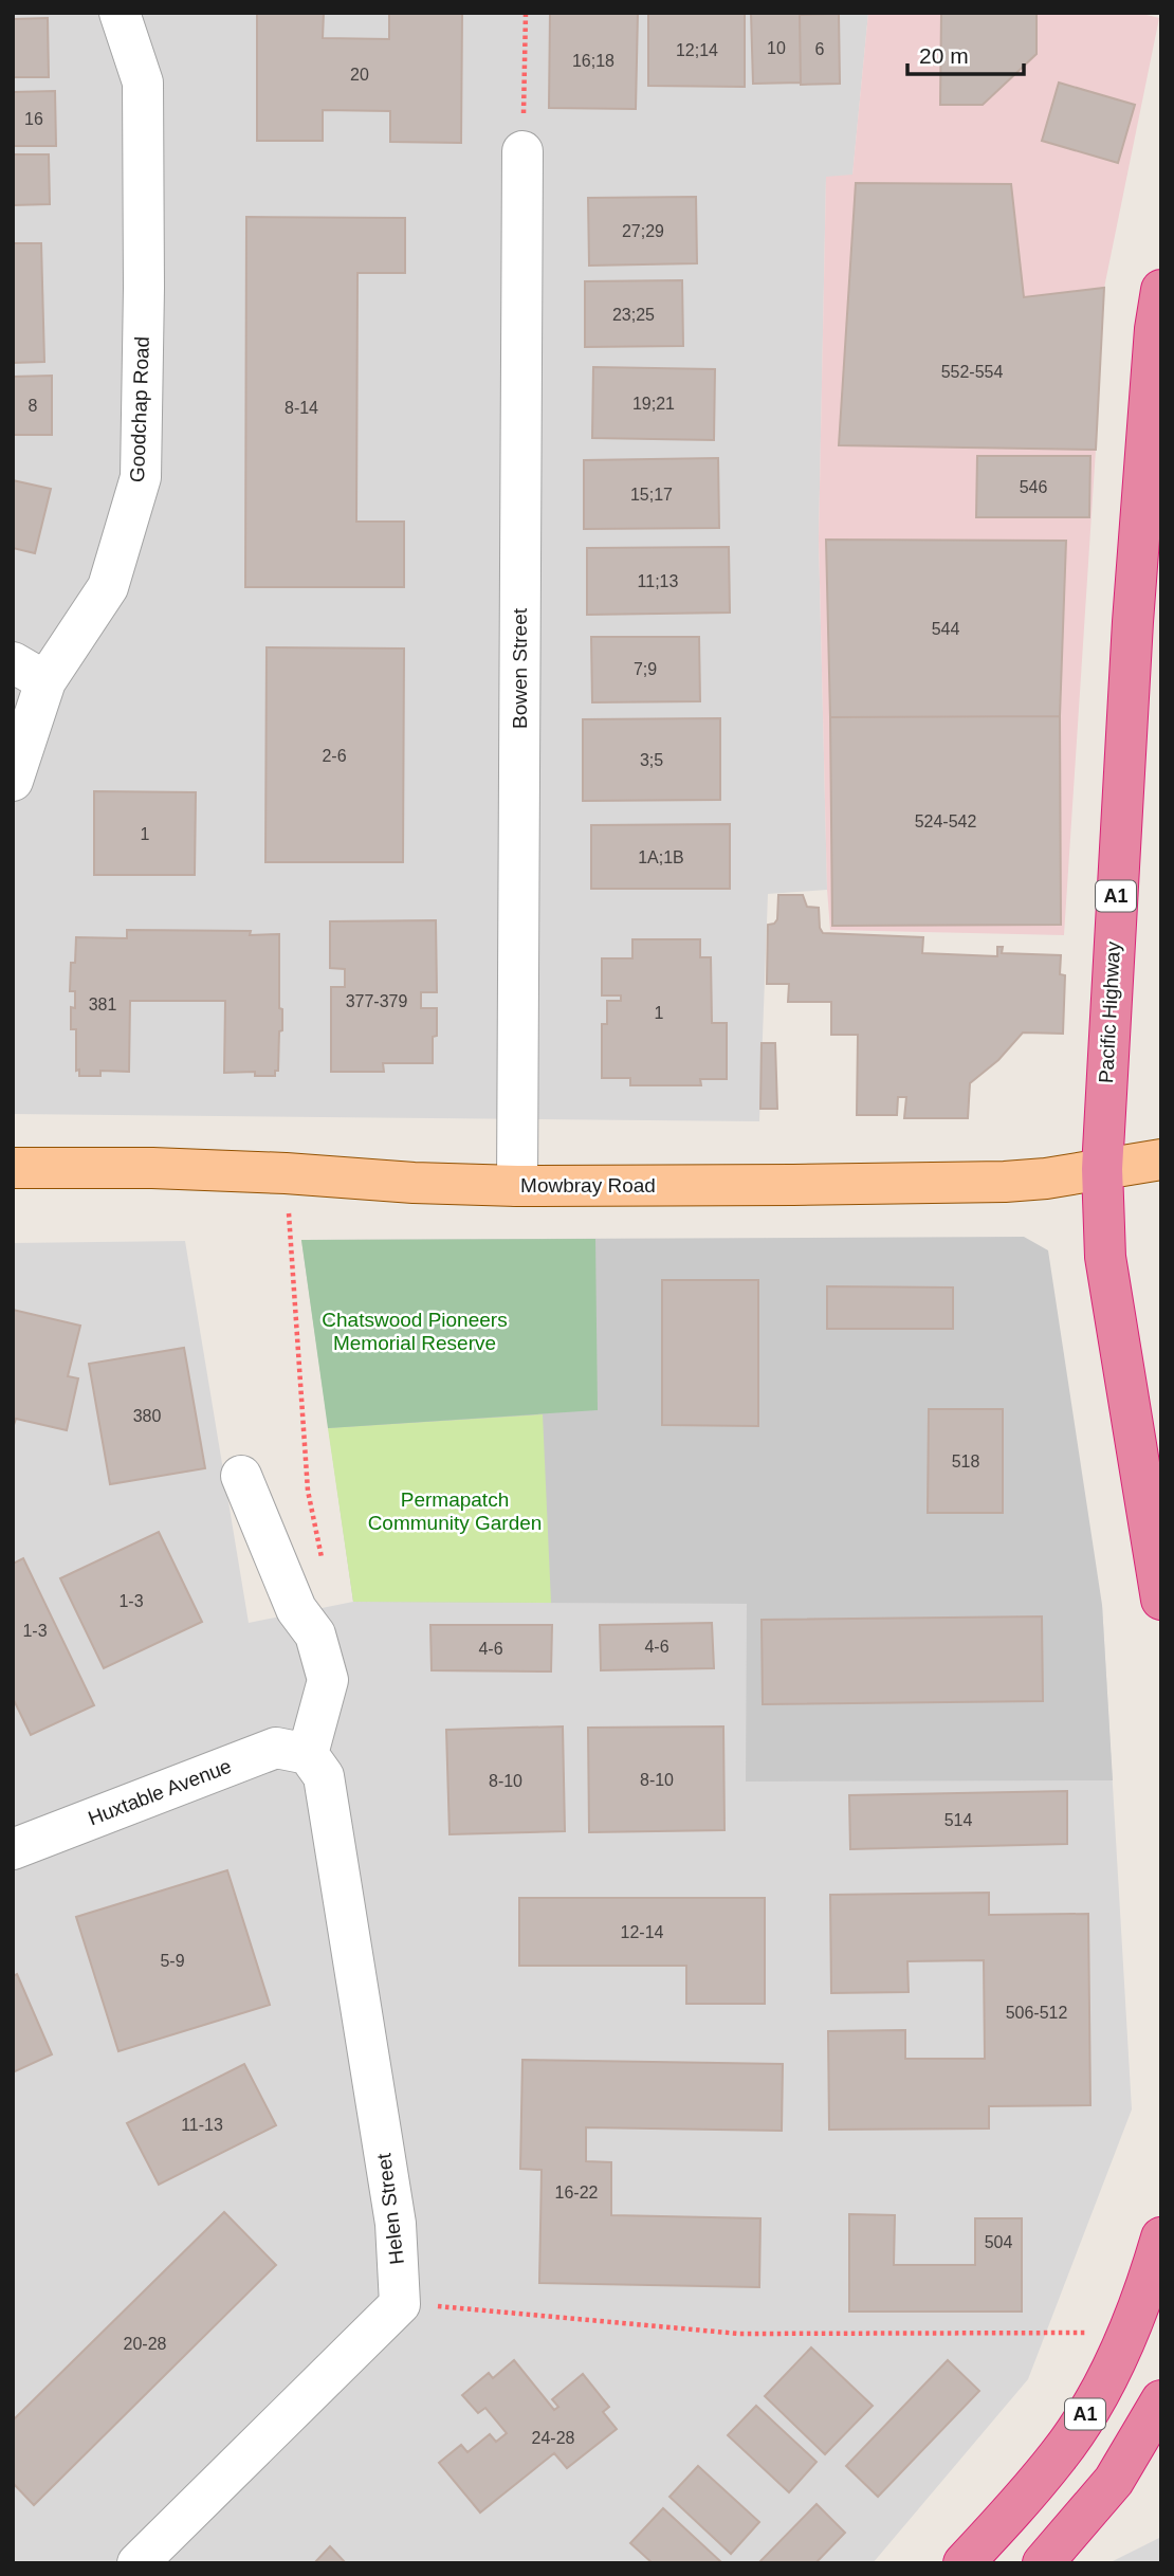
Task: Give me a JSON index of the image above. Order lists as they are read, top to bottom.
{
  "streets": {
    "highway": ["A1", "Pacific Highway"],
    "main road": ["Mowbray Road"],
    "street": [
      "Goodchap Road",
      "Bowen Street",
      "Huxtable Avenue",
      "Helen Street"
    ]
  },
  "crossings": [
    ["Bowen Street", "Mowbray Road"],
    ["Pacific Highway", "Mowbray Road"],
    ["Huxtable Avenue", "Helen Street"]
  ],
  "parks": ["Chatswood Pioneers Memorial Reserve", "Permapatch Community Garden"],
  "house_numbers": [
    "10",
    "6",
    "12;14",
    "16;18",
    "20",
    "16",
    "27;29",
    "23;25",
    "552-554",
    "19;21",
    "8",
    "8-14",
    "546",
    "15;17",
    "11;13",
    "544",
    "7;9",
    "2-6",
    "3;5",
    "524-542",
    "1",
    "1A;1B",
    "377-379",
    "381",
    "1",
    "380",
    "518",
    "1-3",
    "1-3",
    "4-6",
    "4-6",
    "8-10",
    "8-10",
    "514",
    "12-14",
    "5-9",
    "506-512",
    "11-13",
    "16-22",
    "504",
    "20-28",
    "24-28"
  ],
  "scale_bar": "20 m"
}
